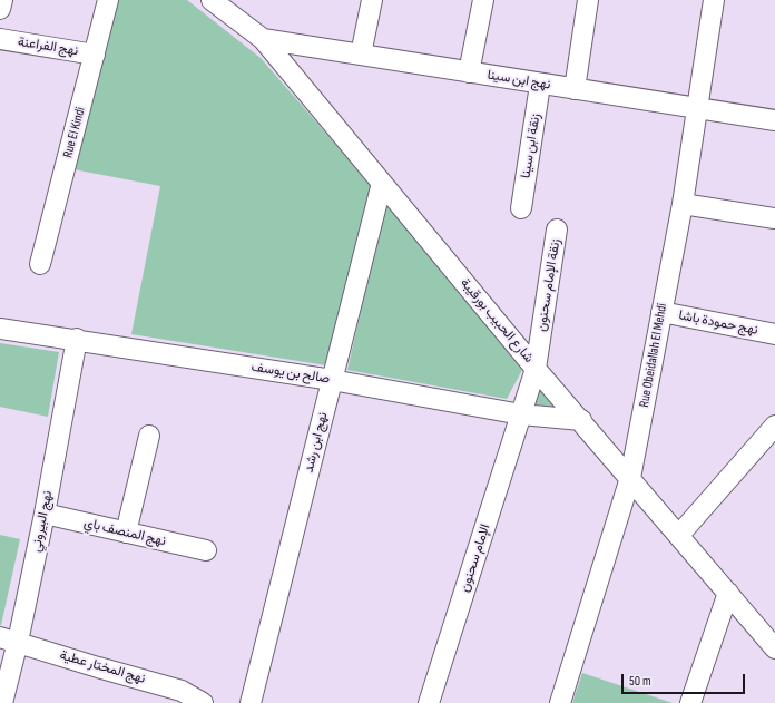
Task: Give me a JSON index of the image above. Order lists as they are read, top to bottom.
{
  "streets": {
    "street": [
      "نهج الفراعنة",
      "نهج ابن سينا",
      "Rue El Kindi",
      "زنقة ابن سينا",
      "زنقة الإمام سحنون",
      "شارع الحبيب بورقيبة",
      "نهج حمودة باشا",
      "Rue Obeidallah El Mehdi",
      "صالح بن يوسف",
      "نهج ابن رشد",
      "نهج البيروني",
      "نهج المنصف باي",
      "الإمام سحنون",
      "نهج المختار عطية"
    ]
  },
  "crossings": [
    ["نهج الفراعنة", "Rue El Kindi"],
    ["نهج ابن سينا", "زنقة ابن سينا"],
    ["نهج ابن سينا", "شارع الحبيب بورقيبة"],
    ["نهج ابن سينا", "Rue Obeidallah El Mehdi"],
    ["زنقة الإمام سحنون", "شارع الحبيب بورقيبة"],
    ["زنقة الإمام سحنون", "صالح بن يوسف"],
    ["زنقة الإمام سحنون", "الإمام سحنون"],
    ["شارع الحبيب بورقيبة", "Rue Obeidallah El Mehdi"],
    ["شارع الحبيب بورقيبة", "صالح بن يوسف"],
    ["شارع الحبيب بورقيبة", "نهج ابن رشد"],
    ["نهج حمودة باشا", "Rue Obeidallah El Mehdi"],
    ["صالح بن يوسف", "نهج ابن رشد"],
    ["صالح بن يوسف", "نهج البيروني"],
    ["صالح بن يوسف", "الإمام سحنون"],
    ["نهج البيروني", "نهج المنصف باي"],
    ["نهج البيروني", "نهج المختار عطية"]
  ],
  "scale_bar": "50 m"
}
